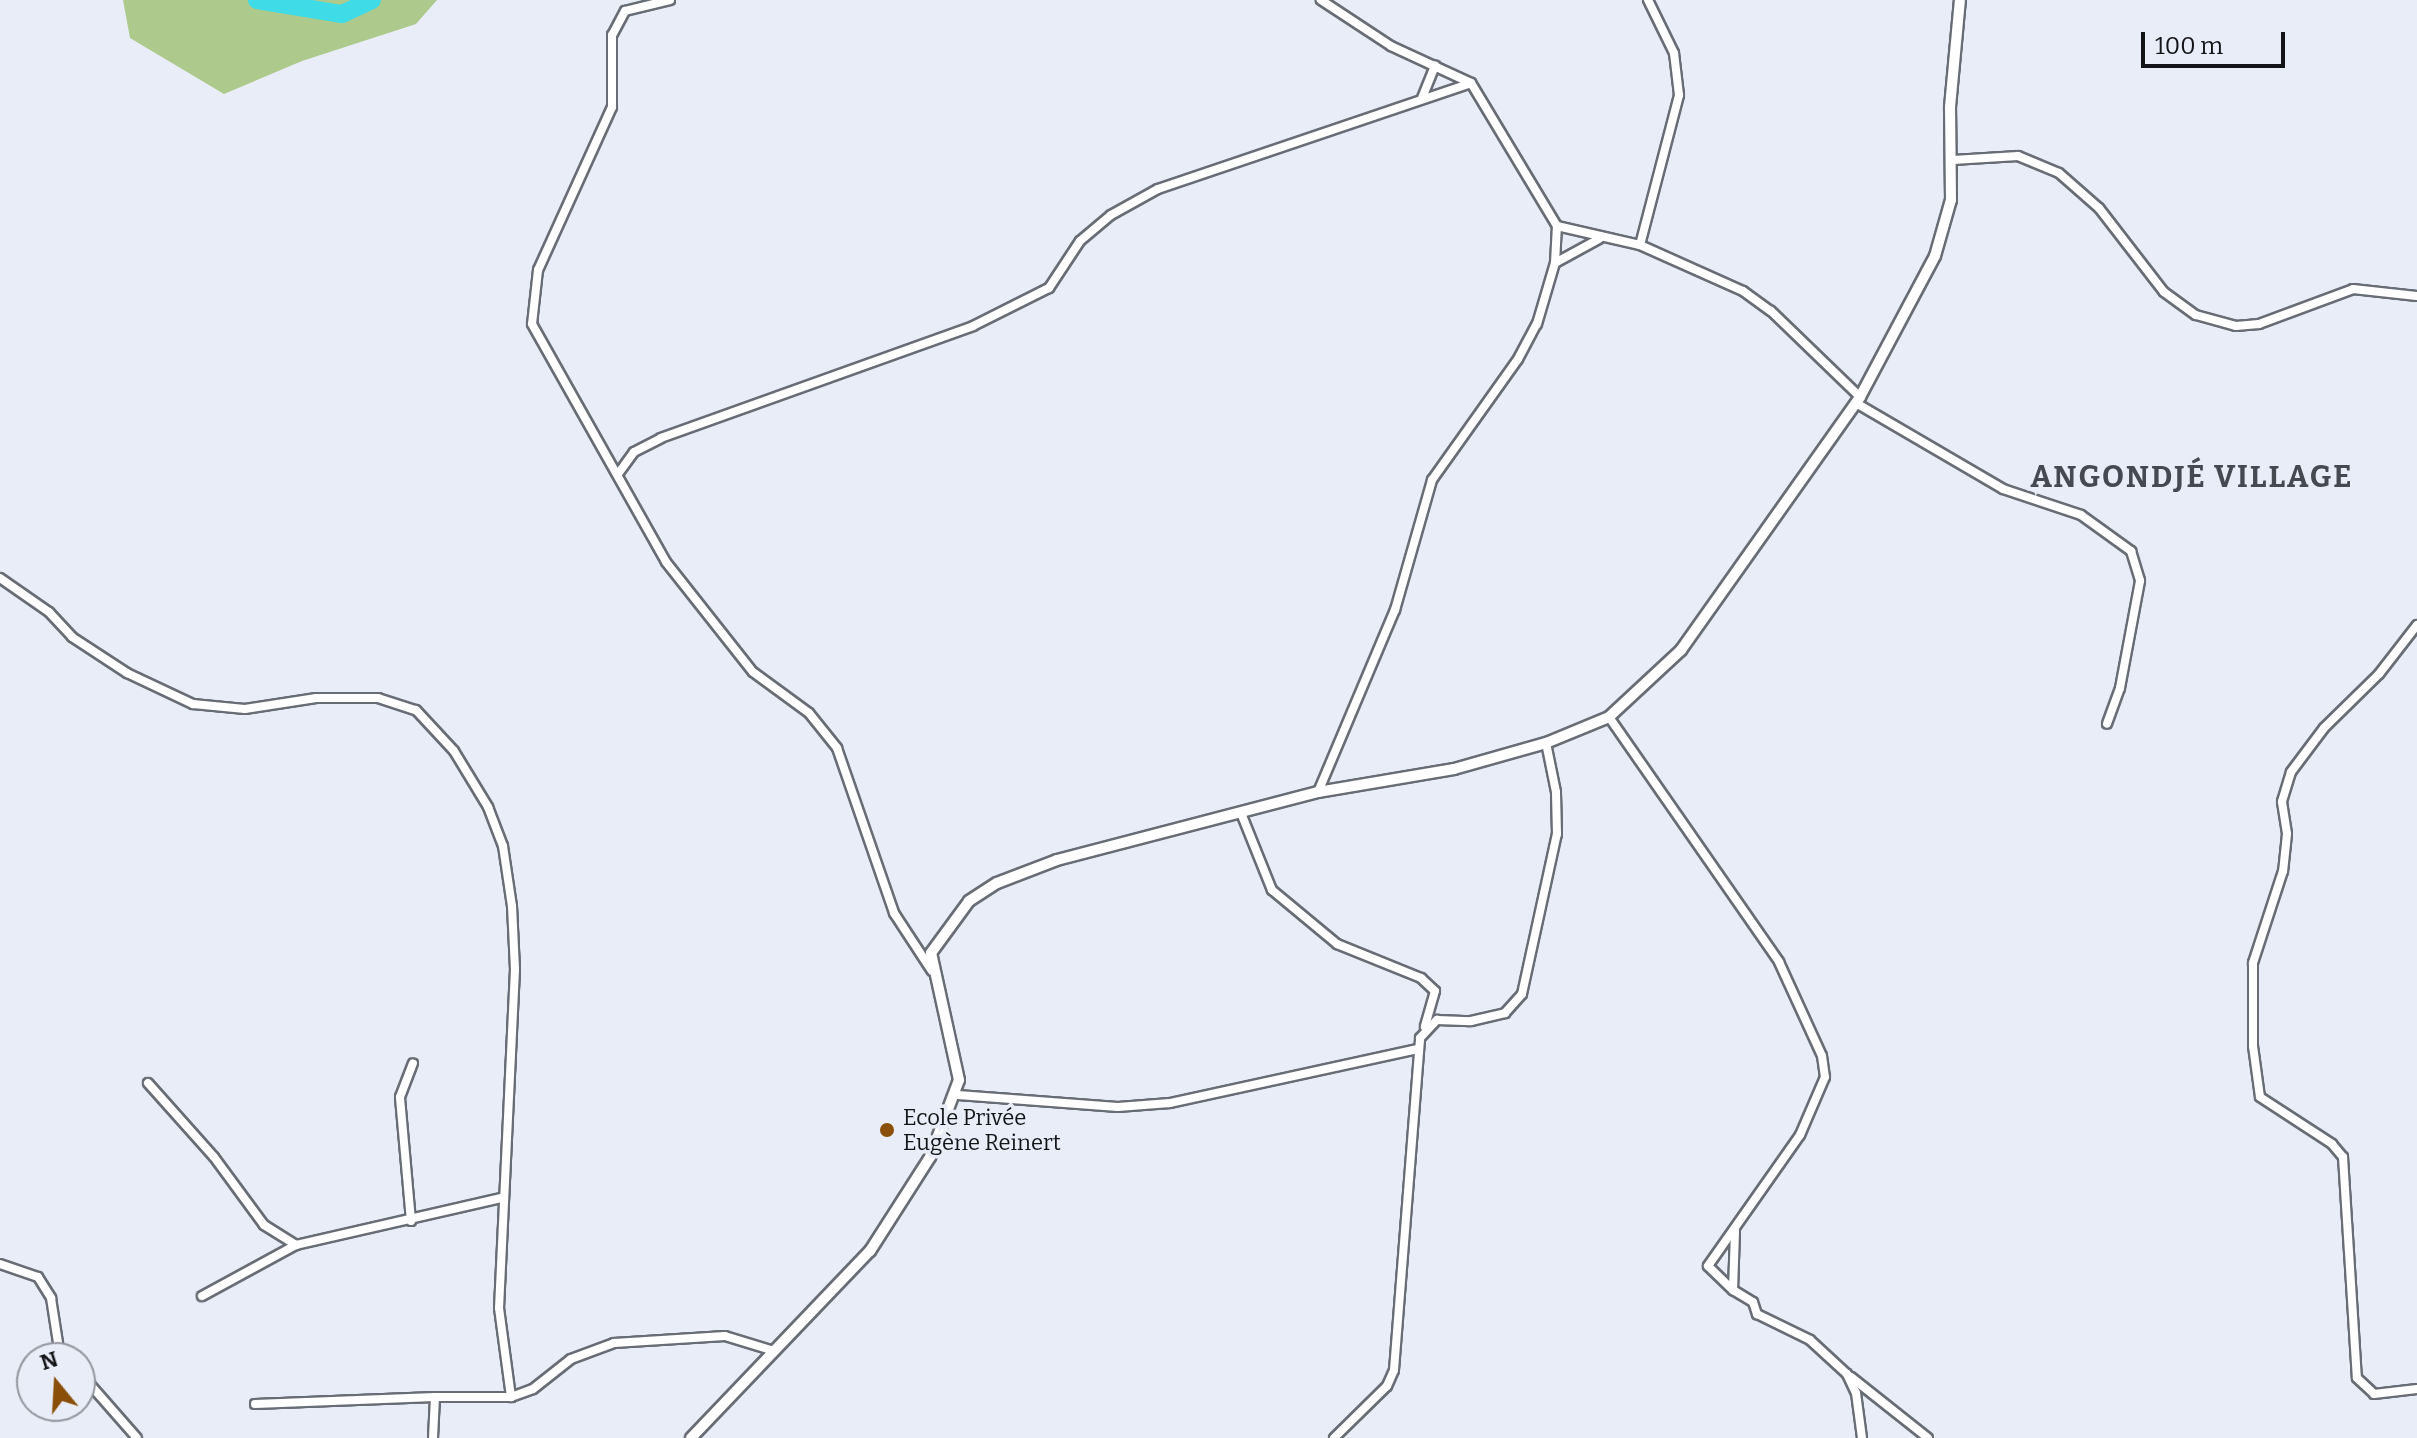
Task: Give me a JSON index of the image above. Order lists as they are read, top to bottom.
{
  "districts": ["ANGONDJÉ VILLAGE"],
  "places": ["Ecole Privée Eugène Reinert"],
  "scale_bar": "100 m",
  "north": "top"
}
